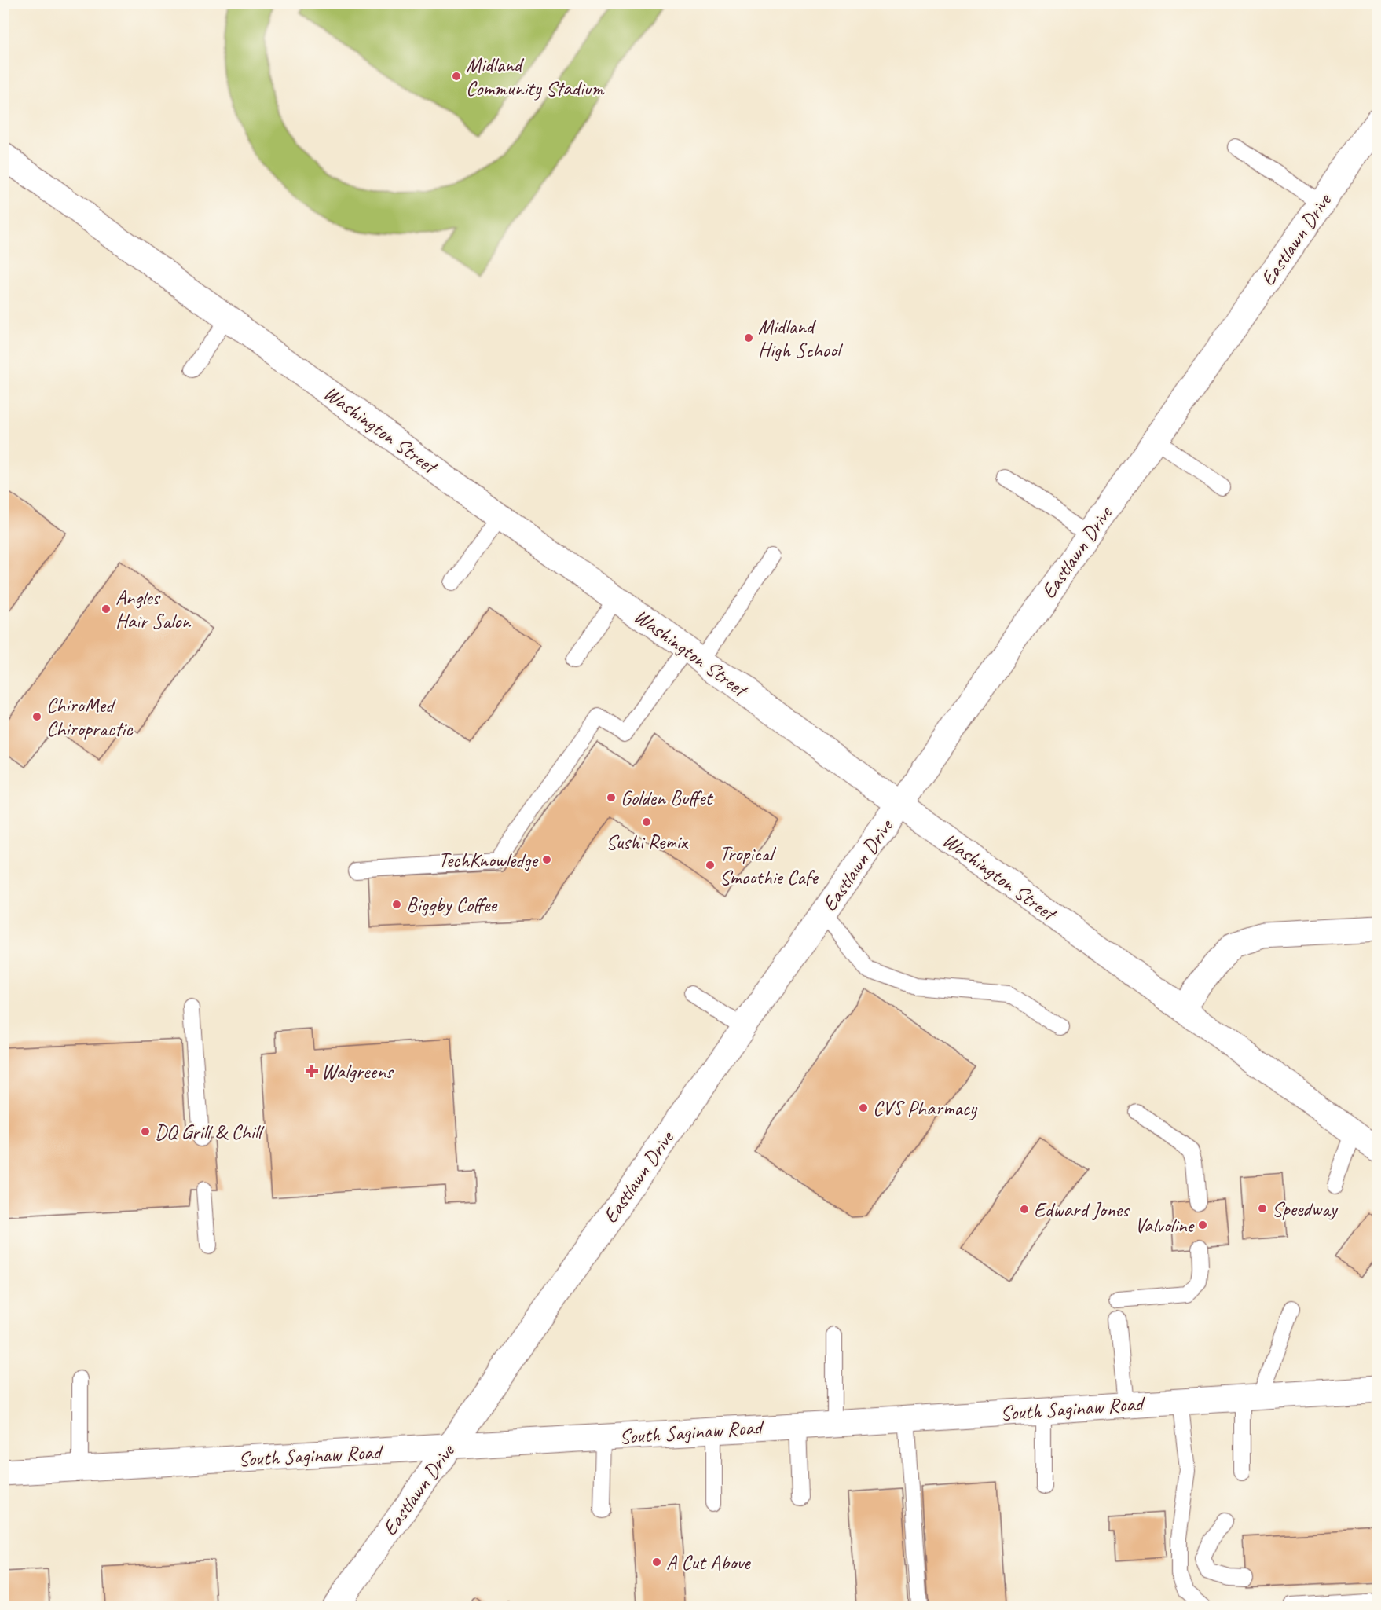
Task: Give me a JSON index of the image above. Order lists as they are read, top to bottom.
{
  "streets": {
    "street": ["Eastlawn Drive", "Washington Street", "South Saginaw Road"]
  },
  "crossings": [
    ["Eastlawn Drive", "Washington Street"],
    ["Eastlawn Drive", "South Saginaw Road"]
  ],
  "places": {
    "other": [
      "Midland Community Stadium",
      "Midland High School",
      "Angles Hair Salon",
      "ChiroMed Chiropractic",
      "Golden Buffet",
      "Sushi Remix",
      "TechKnowledge",
      "Tropical Smoothie Cafe",
      "Biggby Coffee",
      "CVS Pharmacy",
      "DQ Grill & Chill",
      "Speedway",
      "Edward Jones",
      "Valvoline",
      "A Cut Above"
    ],
    "health": ["Walgreens"]
  }
}
